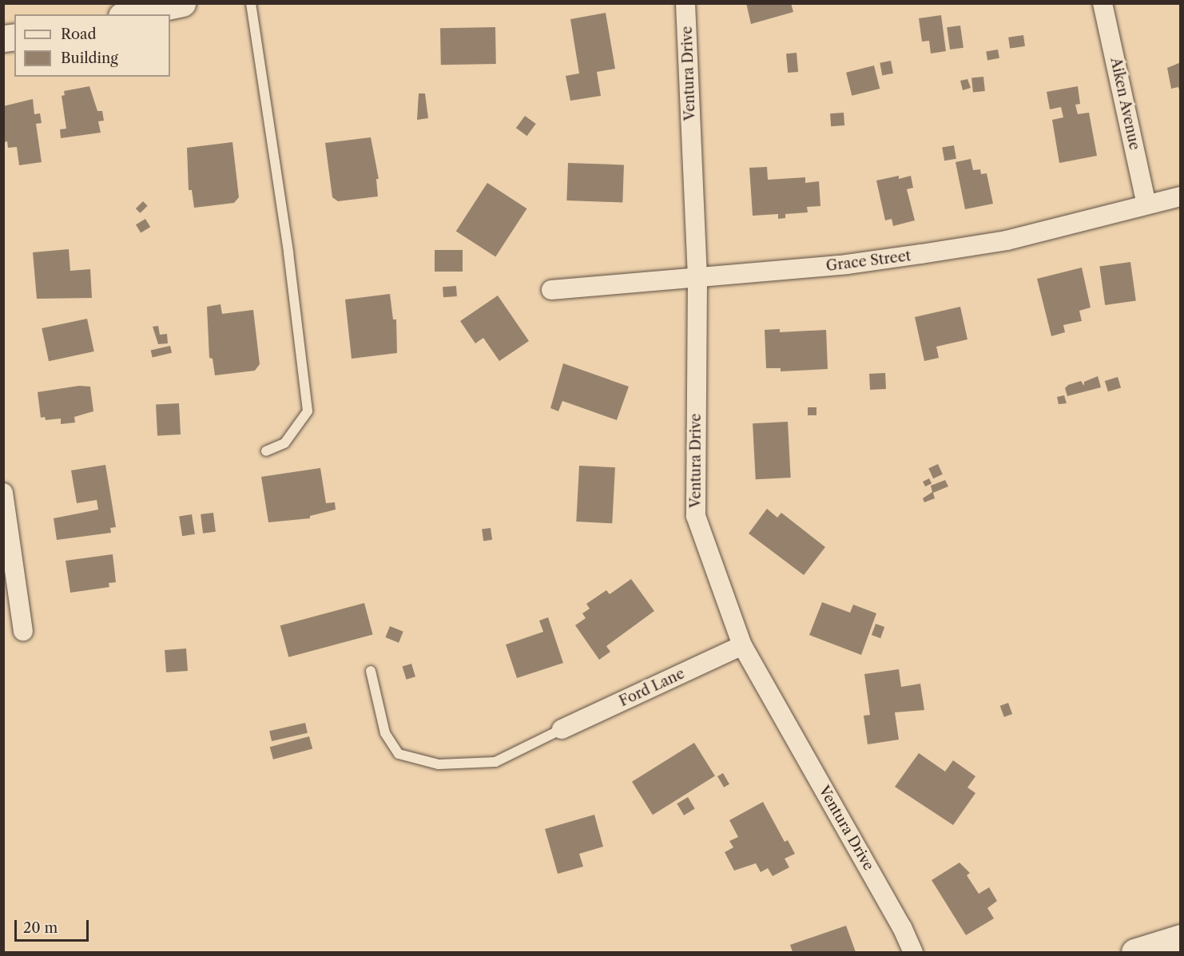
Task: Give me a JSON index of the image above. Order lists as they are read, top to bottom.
{
  "streets": {
    "street": [
      "Ventura Drive",
      "Aiken Avenue",
      "Grace Street",
      "Ford Lane"
    ]
  },
  "crossings": [
    ["Ventura Drive", "Grace Street"],
    ["Ventura Drive", "Ford Lane"],
    ["Aiken Avenue", "Grace Street"]
  ],
  "legend": ["Road", "Building"],
  "scale_bar": "20 m"
}
